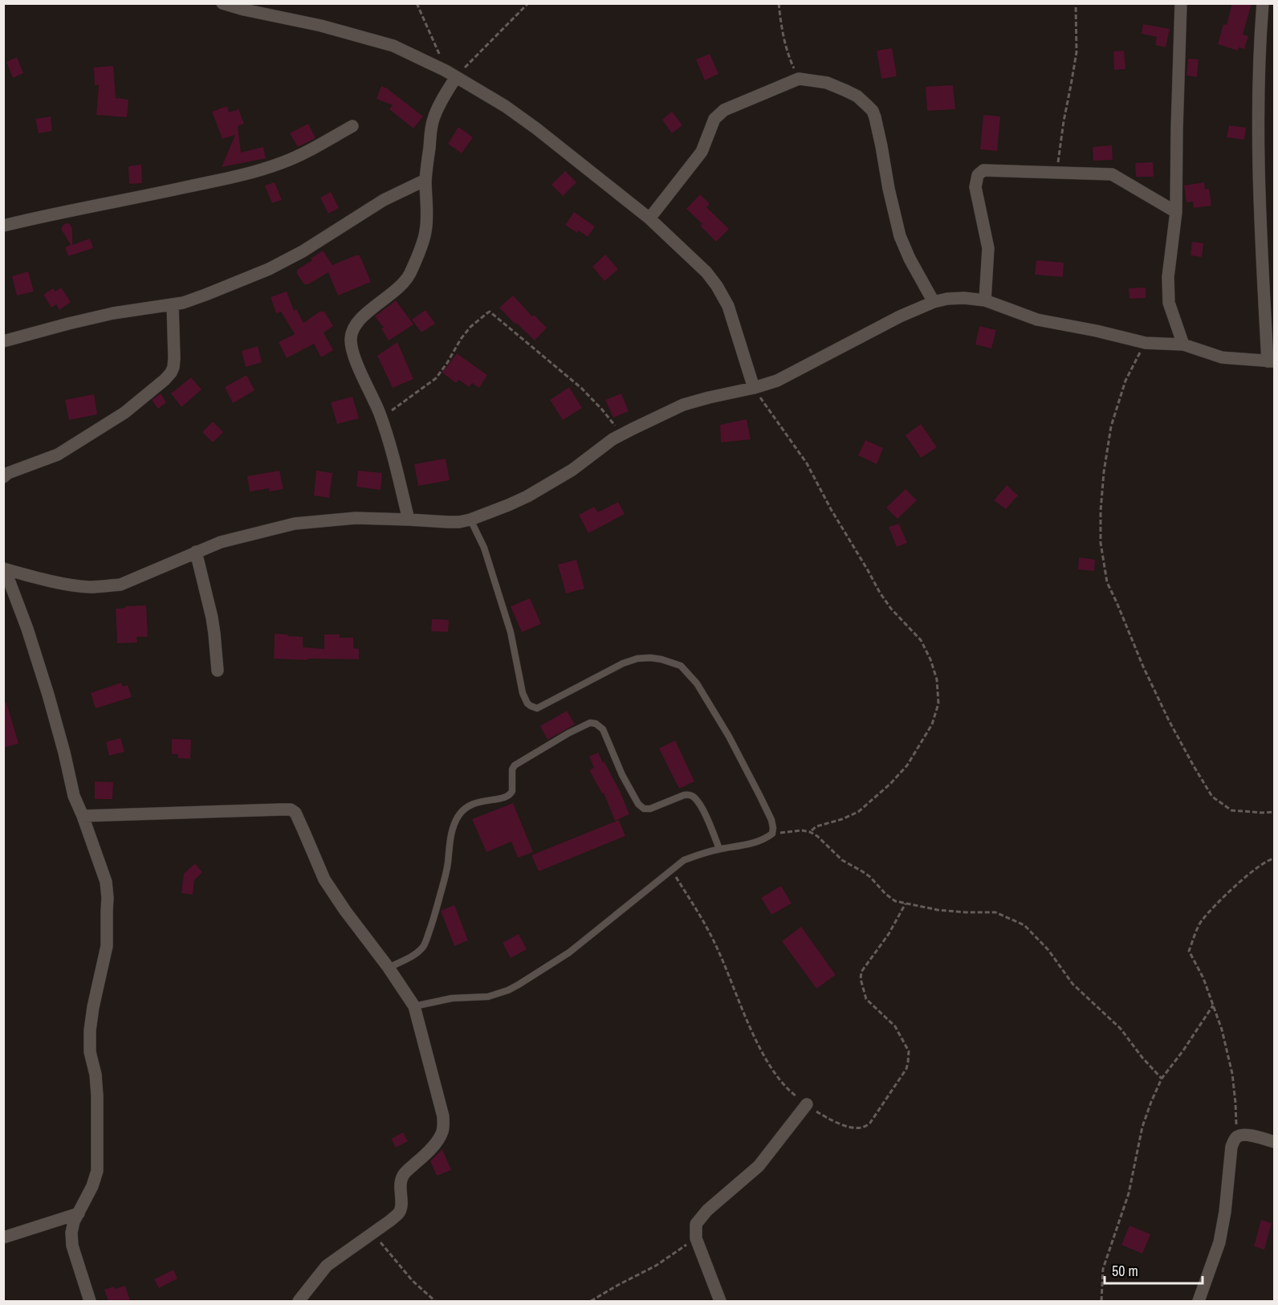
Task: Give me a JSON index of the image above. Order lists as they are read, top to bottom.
{
  "scale_bar": "50 m"
}
